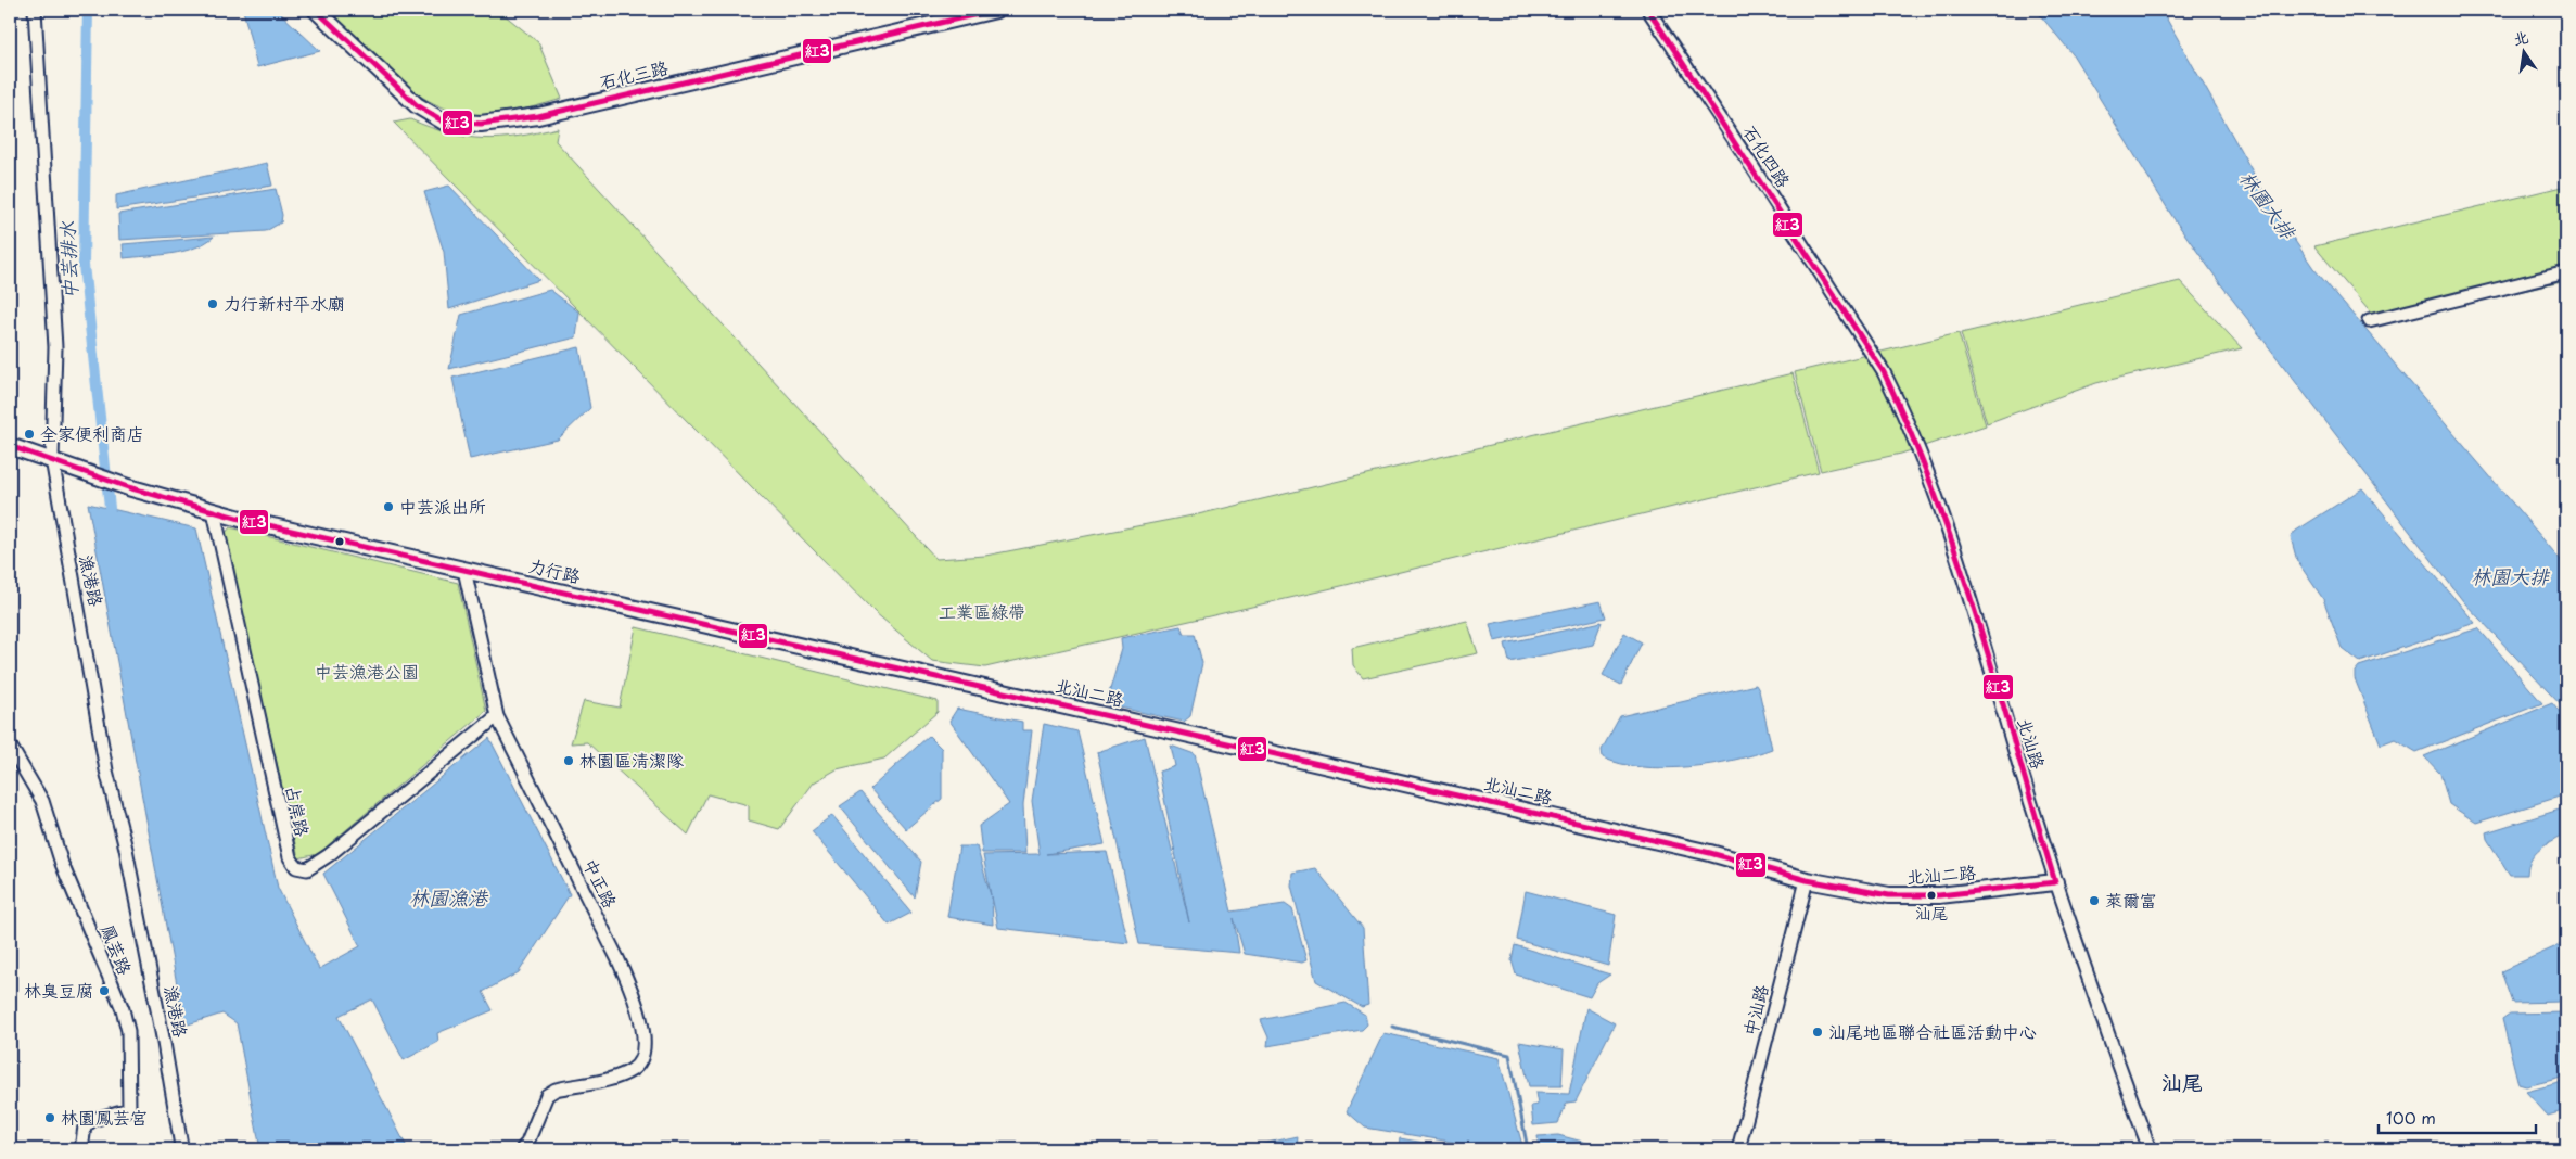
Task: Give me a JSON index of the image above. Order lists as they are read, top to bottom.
{
  "streets": {
    "street": [
      "石化三路",
      "石化四路",
      "力行路",
      "漁港路",
      "北汕二路",
      "北汕路",
      "占岸路",
      "中正路",
      "鳳芸路",
      "中汕路"
    ]
  },
  "crossings": [
    ["石化四路", "北汕路"],
    ["力行路", "漁港路"],
    ["力行路", "北汕二路"],
    ["力行路", "占岸路"],
    ["力行路", "中正路"],
    ["北汕二路", "北汕路"],
    ["北汕二路", "中汕路"],
    ["占岸路", "中正路"]
  ],
  "districts": ["汕尾"],
  "water": ["林園大排", "中芸排水", "林園漁港"],
  "parks": ["工業區綠帶", "中芸漁港公園"],
  "places": [
    "力行新村平水廟",
    "全家便利商店",
    "中芸派出所",
    "林園區清潔隊",
    "汕尾",
    "萊爾富",
    "林臭豆腐",
    "汕尾地區聯合社區活動中心",
    "林園鳳芸宮"
  ],
  "lines": ["transit line 紅3"],
  "scale_bar": "100 m",
  "north": "top"
}
